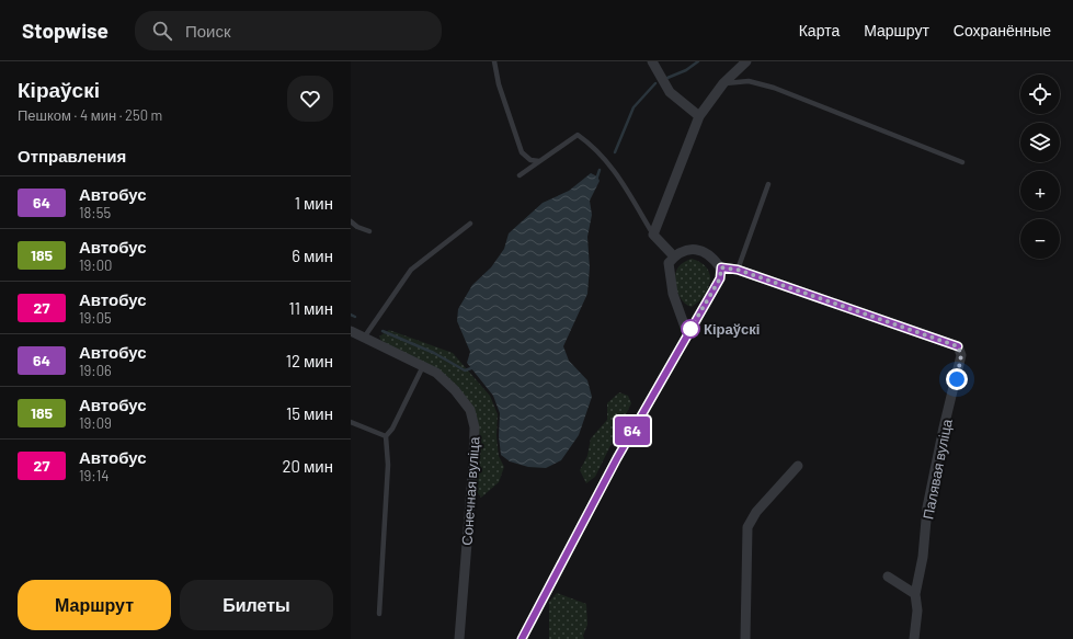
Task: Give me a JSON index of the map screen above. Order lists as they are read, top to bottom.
{
  "streets": {
    "street": ["Палявая вуліца", "Сонечная вуліца"]
  },
  "places": ["Кіраўскі"],
  "lines": ["bus line 64"],
  "page": {
    "header": "Stopwise",
    "search": "Поиск",
    "nav": ["Карта", "Маршрут", "Сохранённые"],
    "heading": [
      ["Кіраўскі", "Пешком · 4 мин · 250 m"],
      "Отправления"
    ],
    "on_map": "64",
    "map_buttons": ["+", "−"],
    "list": [
      {
        "mark": "64",
        "name": "Автобус",
        "note": "18:55",
        "value": "1 мин"
      },
      {
        "mark": "185",
        "name": "Автобус",
        "note": "19:00",
        "value": "6 мин"
      },
      {
        "mark": "27",
        "name": "Автобус",
        "note": "19:05",
        "value": "11 мин"
      },
      {
        "mark": "64",
        "name": "Автобус",
        "note": "19:06",
        "value": "12 мин"
      },
      {
        "mark": "185",
        "name": "Автобус",
        "note": "19:09",
        "value": "15 мин"
      },
      {
        "mark": "27",
        "name": "Автобус",
        "note": "19:14",
        "value": "20 мин"
      }
    ],
    "buttons": ["Маршрут", "Билеты"]
  }
}
